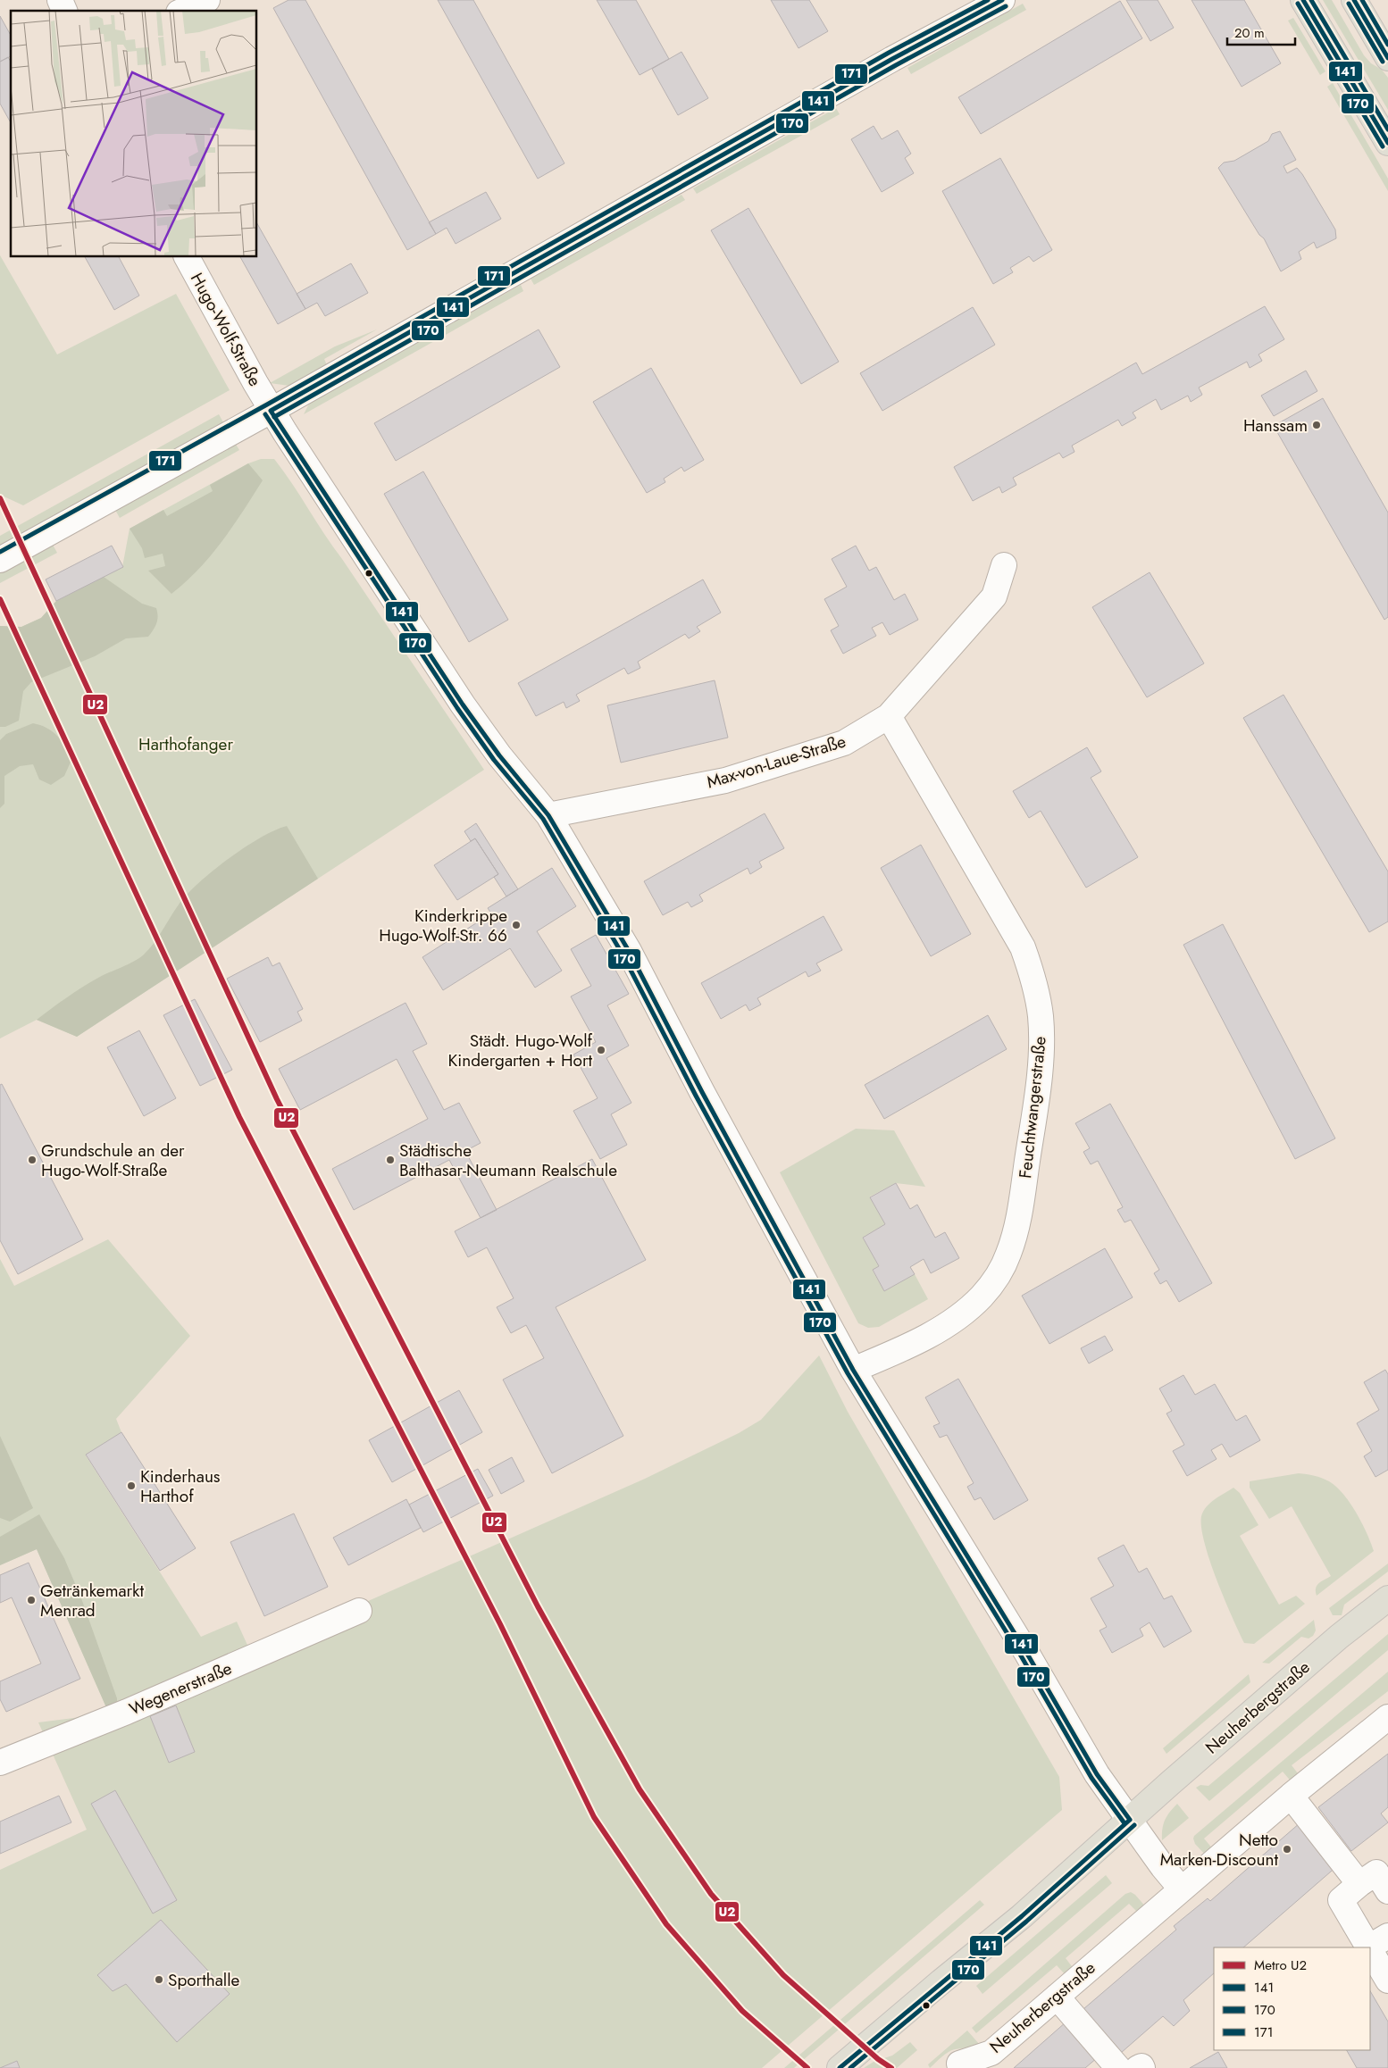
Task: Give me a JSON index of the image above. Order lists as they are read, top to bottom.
{
  "streets": {
    "main road": ["Neuherbergstraße"],
    "street": [
      "Hugo-Wolf-Straße",
      "Max-von-Laue-Straße",
      "Feuchtwangerstraße",
      "Wegenerstraße"
    ]
  },
  "crossings": [
    ["Hugo-Wolf-Straße", "Max-von-Laue-Straße"],
    ["Hugo-Wolf-Straße", "Feuchtwangerstraße"],
    ["Hugo-Wolf-Straße", "Neuherbergstraße"],
    ["Max-von-Laue-Straße", "Feuchtwangerstraße"]
  ],
  "parks": ["Harthofanger"],
  "places": [
    "Hanssam",
    "Kinderkrippe Hugo-Wolf-Str. 66",
    "Städt. Hugo-Wolf Kindergarten + Hort",
    "Grundschule an der Hugo-Wolf-Straße",
    "Städtische Balthasar-Neumann Realschule",
    "Kinderhaus Harthof",
    "Getränkemarkt Menrad",
    "Netto Marken-Discount",
    "Sporthalle"
  ],
  "lines": [
    "transit line 141",
    "transit line 171",
    "transit line 170",
    "metro line U2"
  ],
  "legend": [
    "Metro U2",
    "141",
    "170",
    "171"
  ],
  "scale_bar": "20 m"
}
